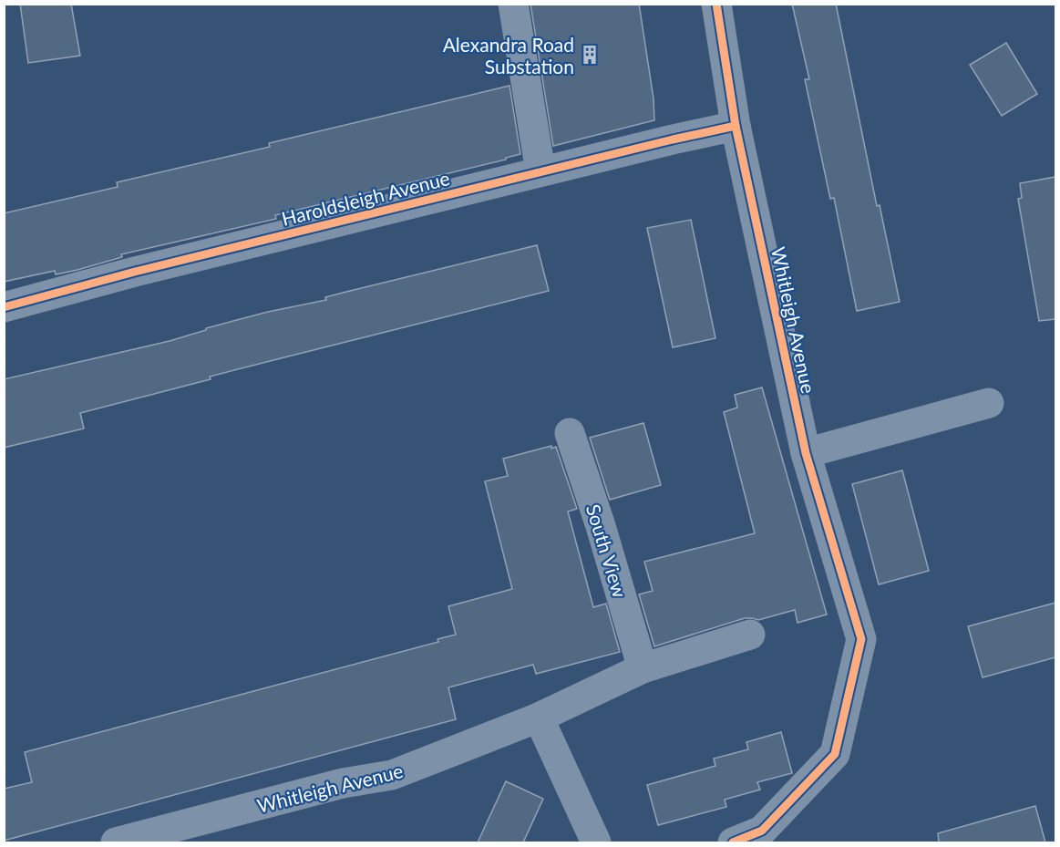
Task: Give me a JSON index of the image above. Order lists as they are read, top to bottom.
{
  "streets": {
    "street": ["Haroldsleigh Avenue", "Whitleigh Avenue", "South View"]
  },
  "crossings": [
    ["Haroldsleigh Avenue", "Whitleigh Avenue"],
    ["Whitleigh Avenue", "South View"]
  ],
  "places": {
    "building": ["Alexandra Road Substation"]
  }
}
